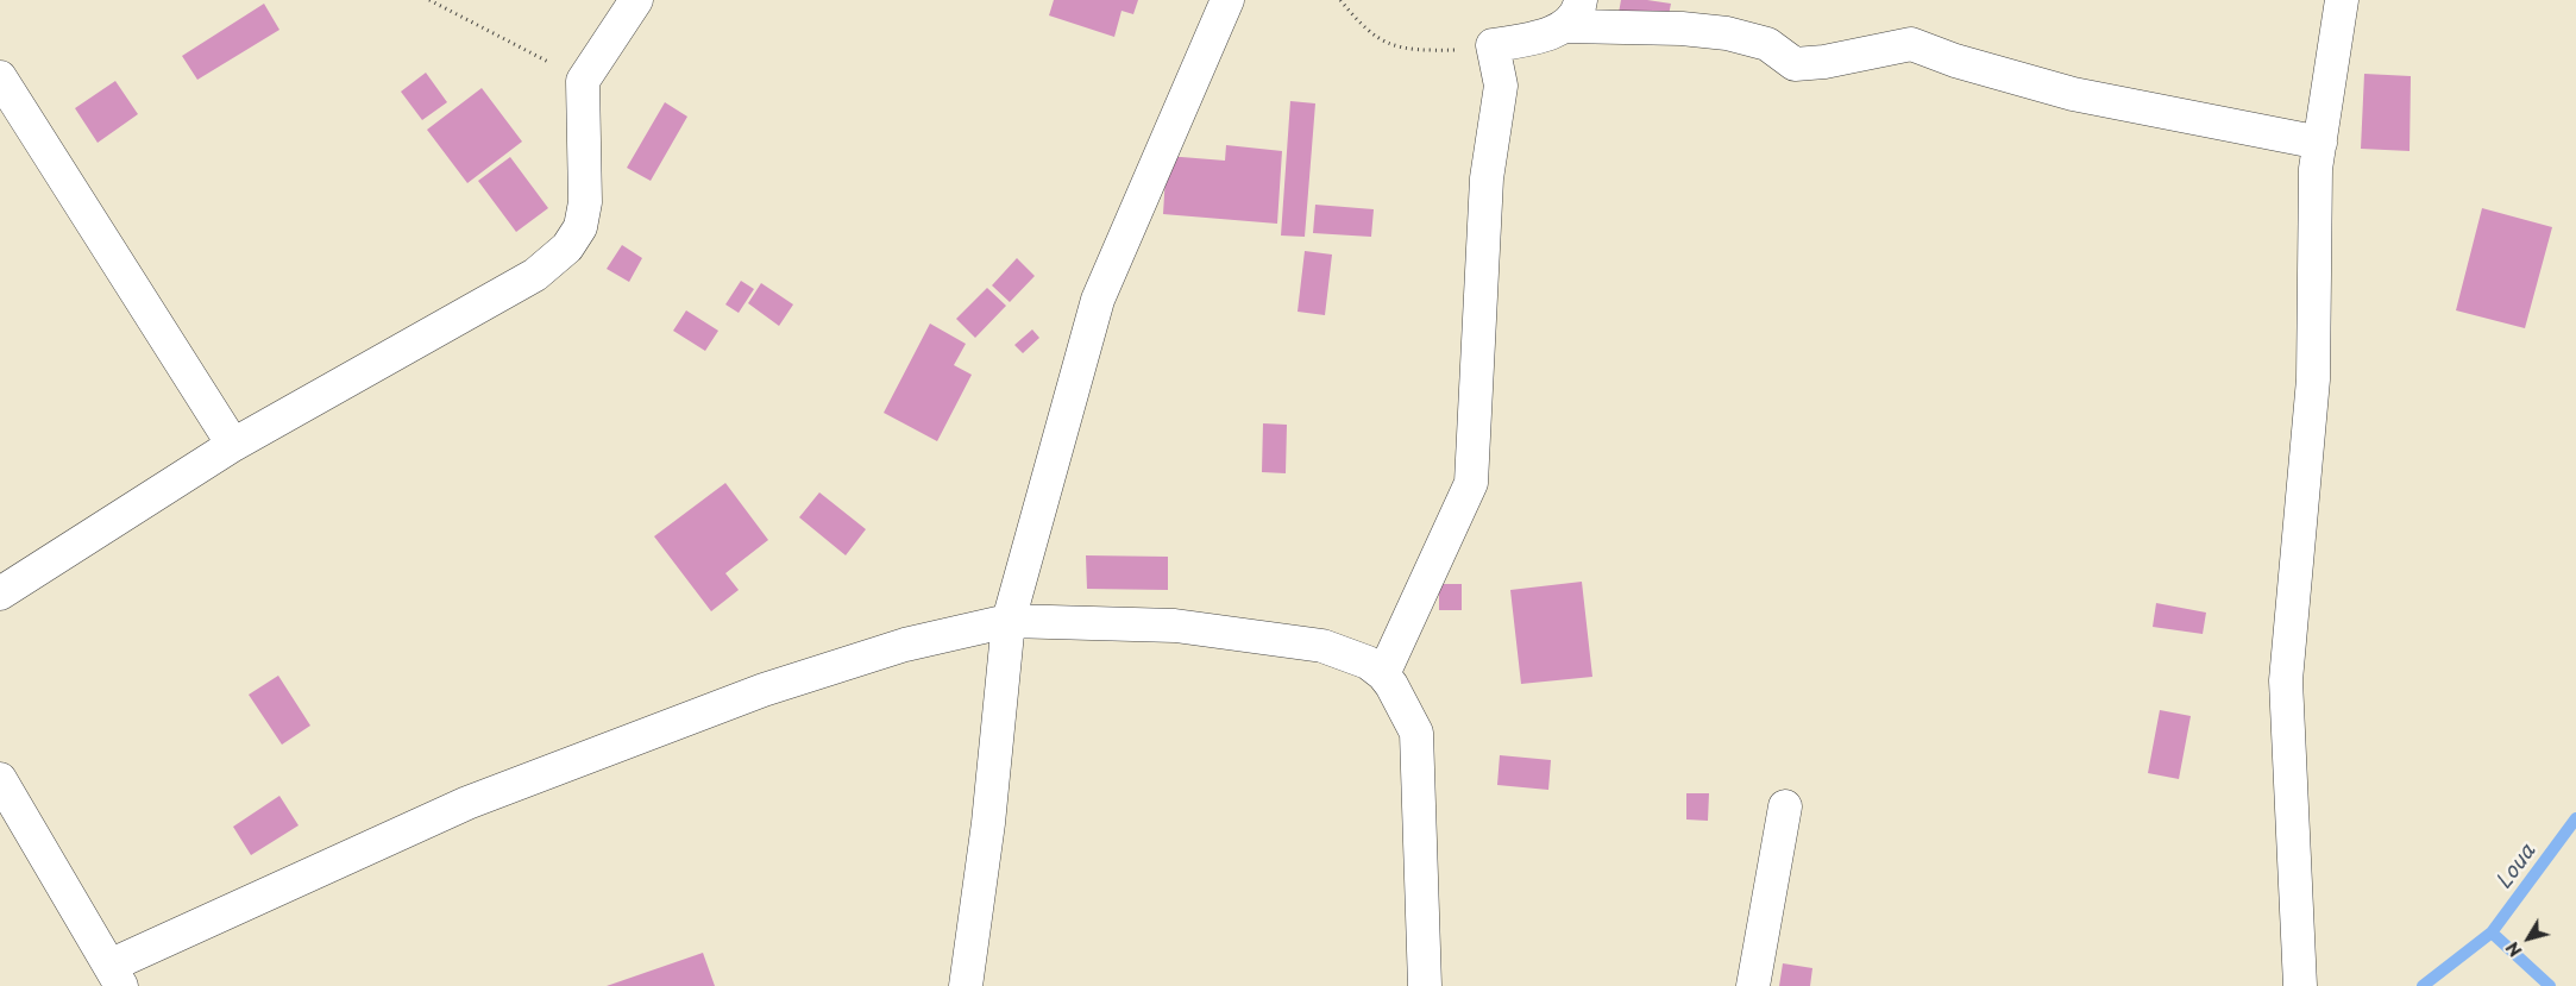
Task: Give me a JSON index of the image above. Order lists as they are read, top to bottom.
{
  "water": ["Loua"],
  "north": "bottom left"
}
